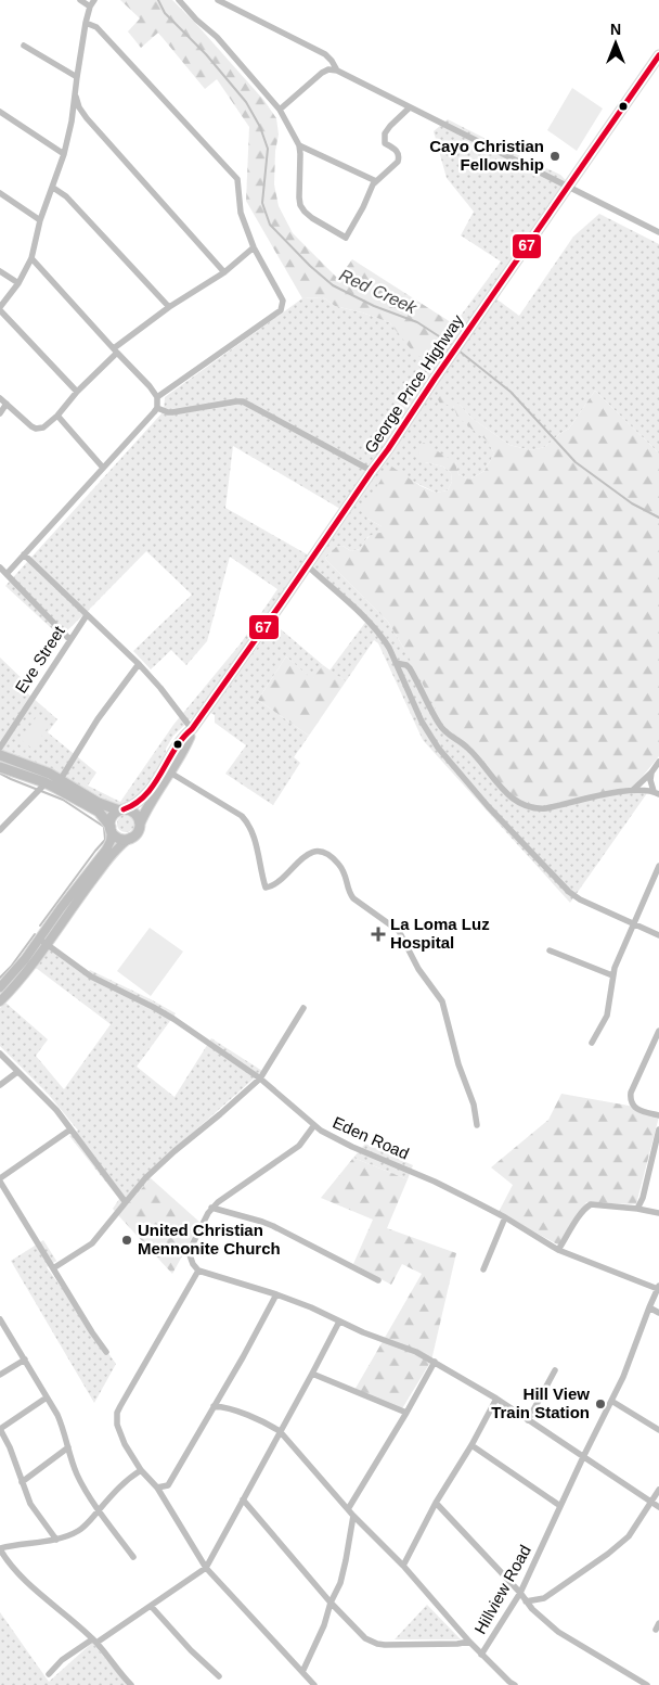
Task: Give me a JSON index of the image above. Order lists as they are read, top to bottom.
{
  "streets": {
    "highway": ["George Price Highway"],
    "street": ["Eve Street", "Eden Road", "Hillview Road"]
  },
  "crossings": [
    ["Eden Road", "Hillview Road"]
  ],
  "water": ["Red Creek"],
  "places": {
    "other": ["Cayo Christian Fellowship", "United Christian Mennonite Church", "Hill View Train Station"],
    "health": ["La Loma Luz Hospital"]
  },
  "lines": ["transit line 67"],
  "north": "top"
}
